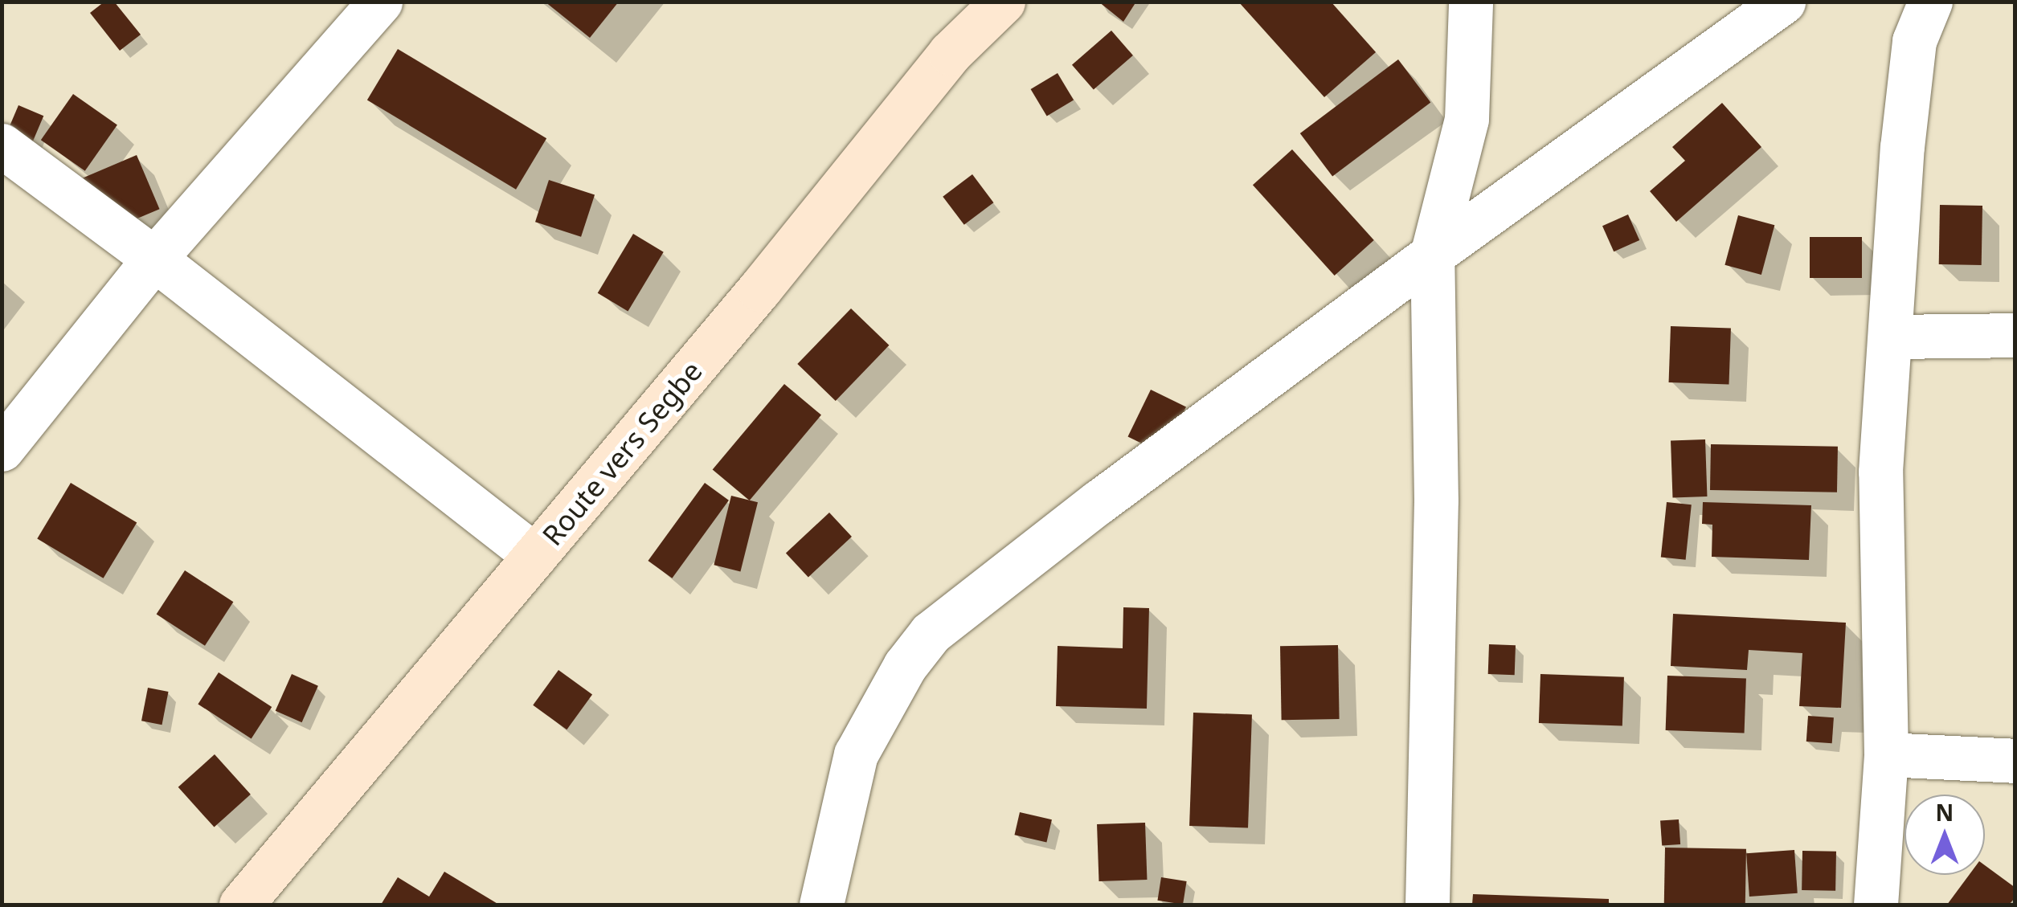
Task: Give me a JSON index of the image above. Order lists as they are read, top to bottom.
{
  "streets": {
    "main road": ["Route vers Segbe"]
  },
  "north": "top"
}
